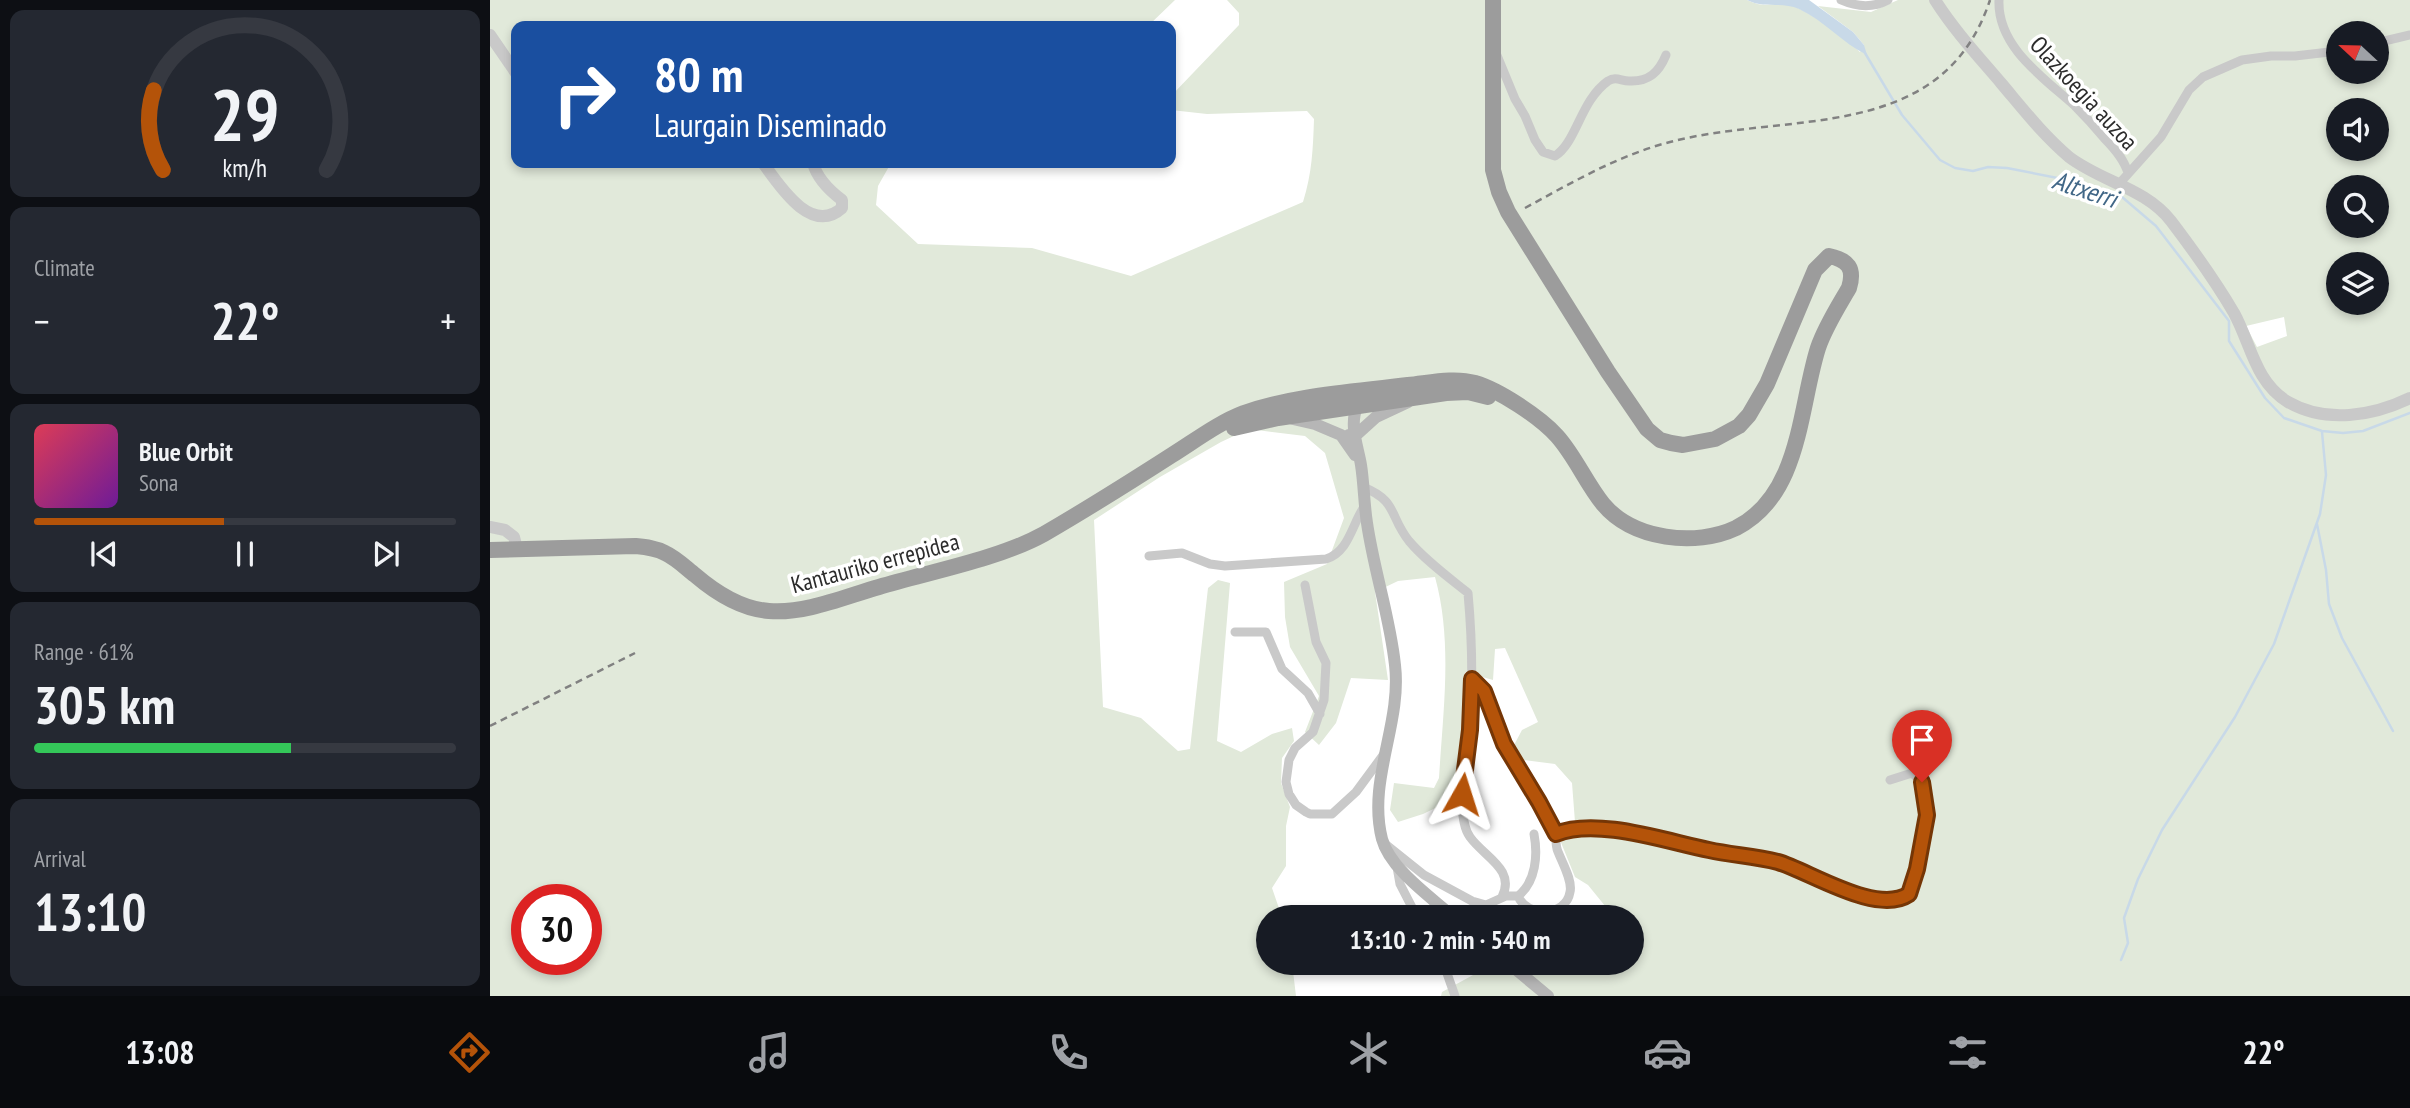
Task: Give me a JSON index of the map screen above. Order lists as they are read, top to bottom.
{
  "streets": {
    "highway": ["Kantauriko errepidea"],
    "street": ["Olazkoegia auzoa"]
  },
  "water": ["Altxerri"],
  "north": "left",
  "page": {
    "turn": ["80 m", "Laurgain Diseminado"],
    "tile": [
      "Climate",
      ["Range · 61%", "305 km"],
      ["Arrival", "13:10"]
    ],
    "heat": ["−", "22°", "+"],
    "song": ["Blue Orbit", "Sona"],
    "limit": "30",
    "trip": "13:10 · 2 min · 540 m",
    "tabs": ["13:08", "22°"],
    "gauge": ["29", "km/h"]
  }
}
